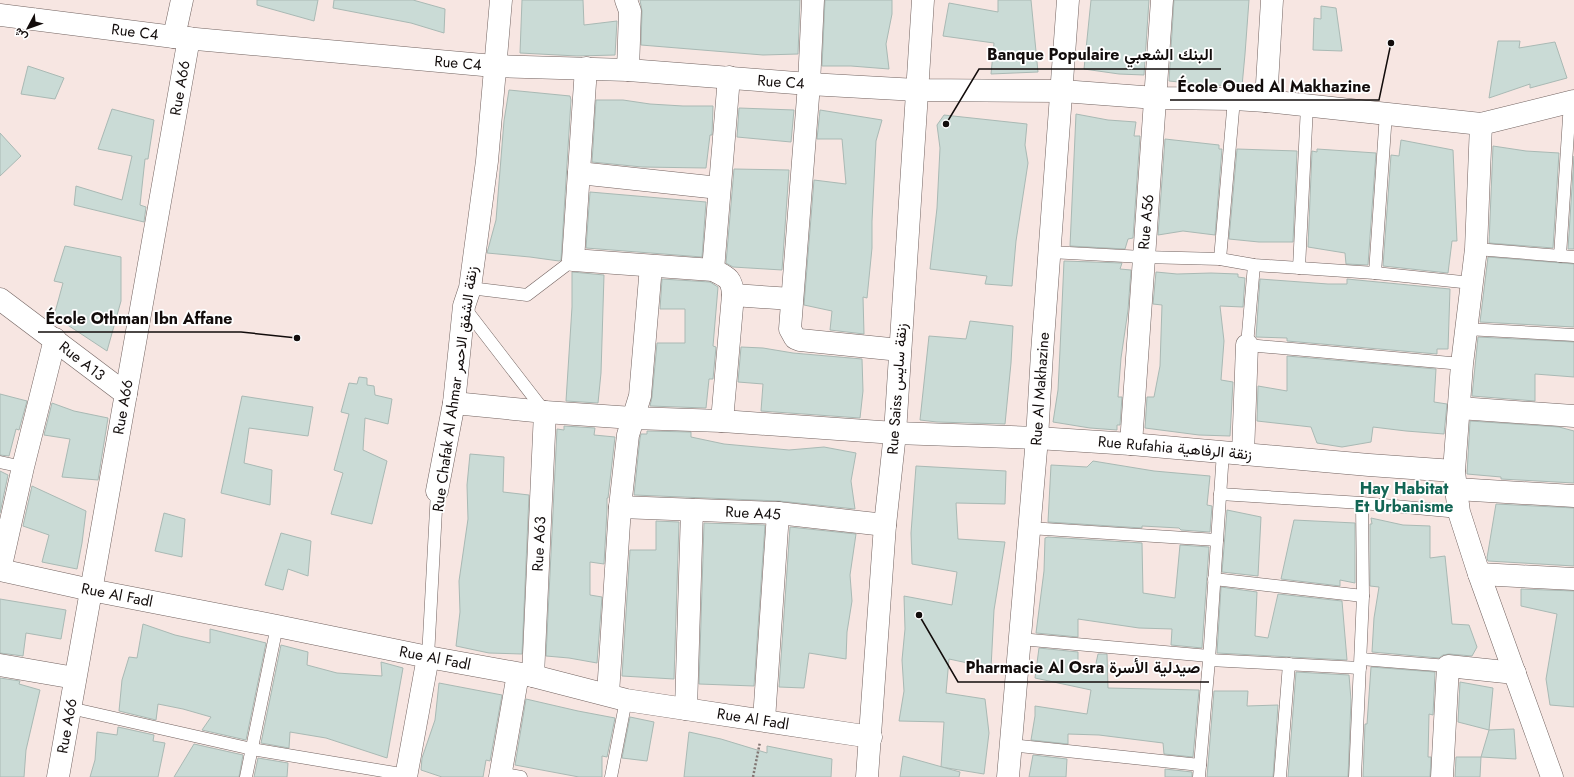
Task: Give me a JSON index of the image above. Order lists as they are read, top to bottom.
{
  "streets": {
    "street": [
      "Rue C4",
      "Rue A66",
      "Rue A56",
      "Rue A13",
      "Rue Chafak Al Ahmar زنقة الشفق الاحمر",
      "Rue Saiss زنقة سايس",
      "Rue Al Makhazine",
      "Rue Rufahia زنقة الرفاهية",
      "Rue A45",
      "Rue A63",
      "Rue Al Fadl"
    ]
  },
  "crossings": [
    ["Rue C4", "Rue A66"],
    ["Rue C4", "Rue A56"],
    ["Rue C4", "Rue Chafak Al Ahmar زنقة الشفق الاحمر"],
    ["Rue C4", "Rue Saiss زنقة سايس"],
    ["Rue C4", "Rue Al Makhazine"],
    ["Rue A66", "Rue A13"],
    ["Rue A66", "Rue Al Fadl"],
    ["Rue A56", "Rue Rufahia زنقة الرفاهية"],
    ["Rue Chafak Al Ahmar زنقة الشفق الاحمر", "Rue Rufahia زنقة الرفاهية"],
    ["Rue Chafak Al Ahmar زنقة الشفق الاحمر", "Rue Al Fadl"],
    ["Rue Saiss زنقة سايس", "Rue Rufahia زنقة الرفاهية"],
    ["Rue Saiss زنقة سايس", "Rue A45"],
    ["Rue Saiss زنقة سايس", "Rue Al Fadl"],
    ["Rue Al Makhazine", "Rue Rufahia زنقة الرفاهية"],
    ["Rue Rufahia زنقة الرفاهية", "Rue A63"],
    ["Rue A63", "Rue Al Fadl"]
  ],
  "districts": ["Hay Habitat Et Urbanisme"],
  "places": [
    "École Oued Al Makhazine",
    "Banque Populaire البنك الشعبي",
    "École Othman Ibn Affane",
    "Pharmacie Al Osra صيدلية الأسرة"
  ],
  "north": "bottom left"
}
